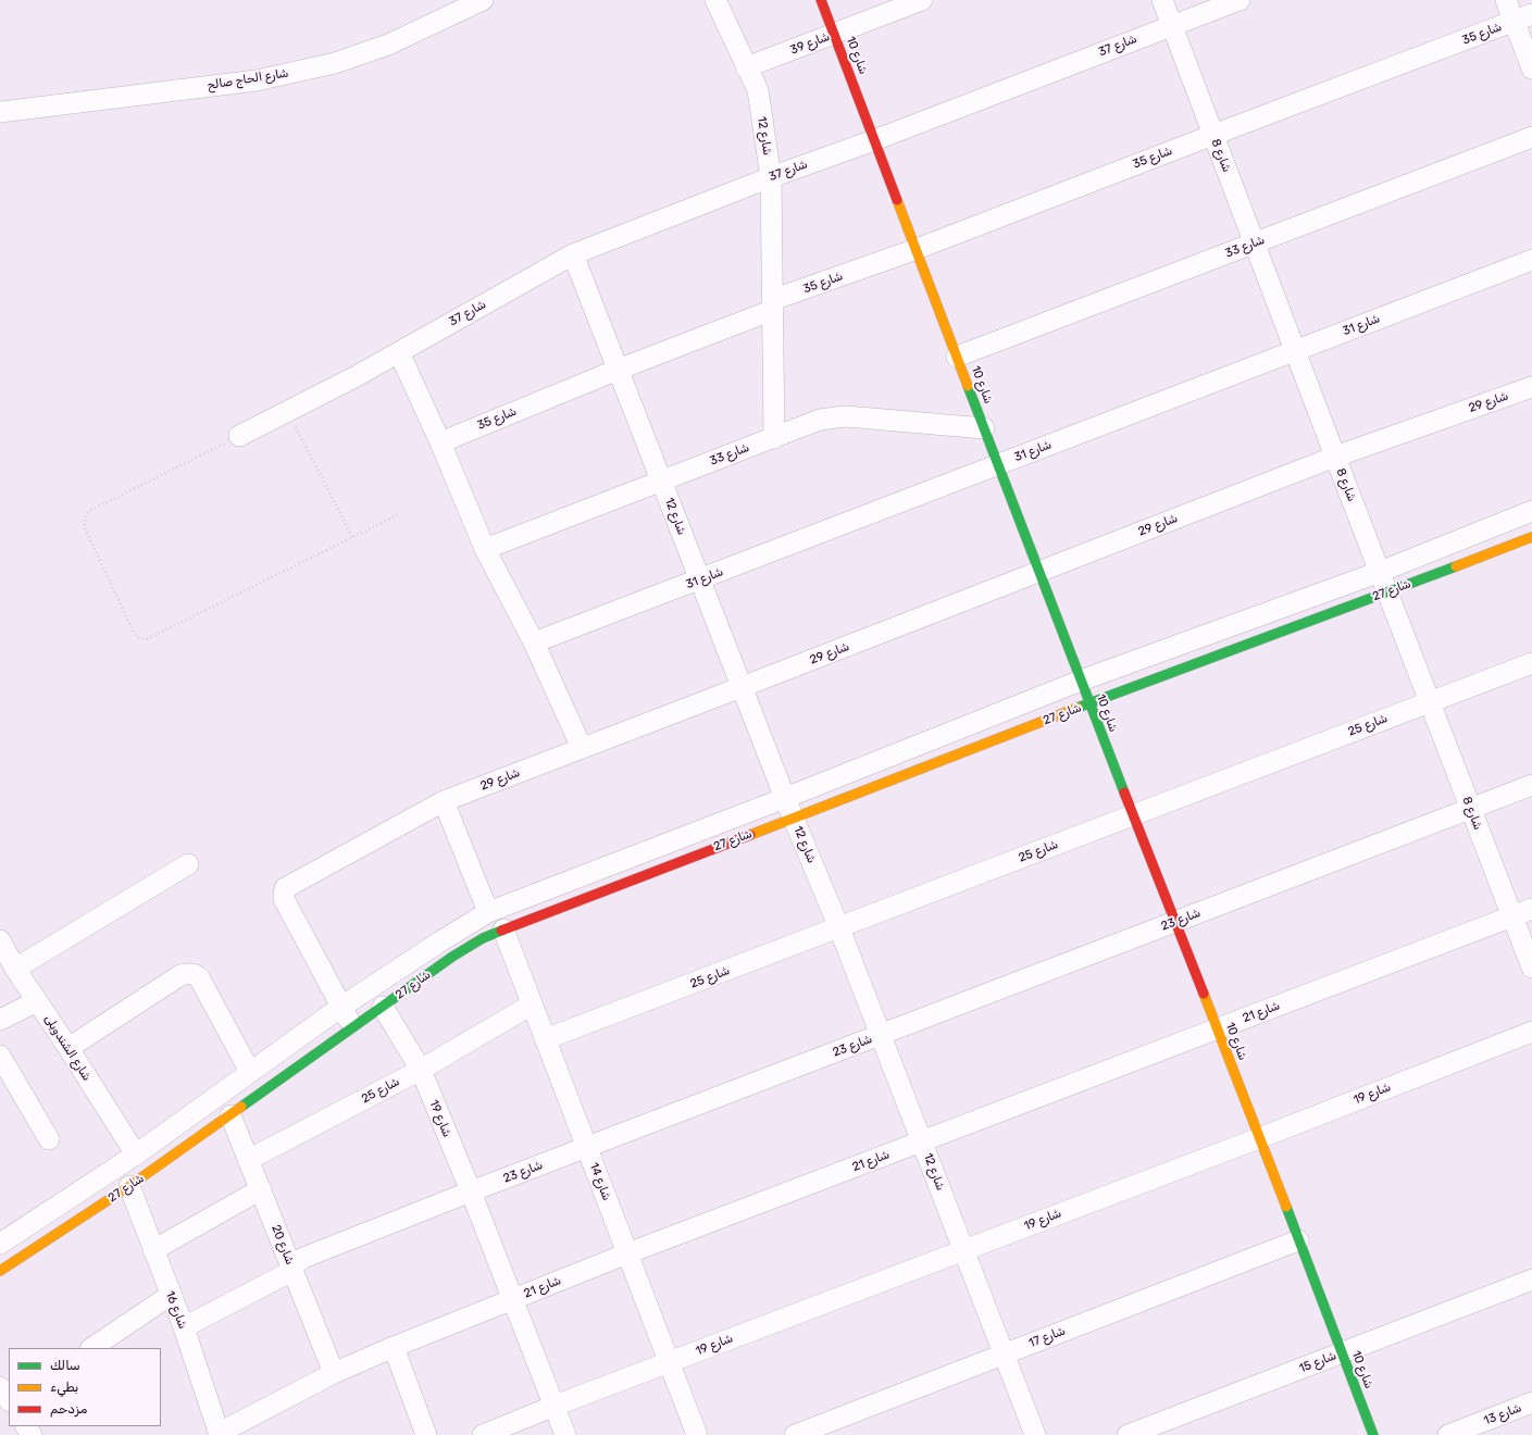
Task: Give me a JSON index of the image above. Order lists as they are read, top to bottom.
{
  "streets": {
    "street": [
      "شارع 35",
      "شارع 39",
      "شارع 37",
      "شارع 10",
      "شارع الحاج صالح",
      "شارع 12",
      "شارع 8",
      "شارع 33",
      "شارع 31",
      "شارع 29",
      "شارع 27",
      "شارع 25",
      "شارع 23",
      "شارع 21",
      "شارع الشندويلى",
      "شارع 19",
      "شارع 14",
      "شارع 20",
      "شارع 16",
      "شارع 17",
      "شارع 15",
      "شارع 13"
    ]
  },
  "crossings": [
    ["شارع 35", "شارع 10"],
    ["شارع 35", "شارع 12"],
    ["شارع 35", "شارع 8"],
    ["شارع 39", "شارع 10"],
    ["شارع 39", "شارع 12"],
    ["شارع 37", "شارع 10"],
    ["شارع 37", "شارع 12"],
    ["شارع 37", "شارع 8"],
    ["شارع 10", "شارع 33"],
    ["شارع 10", "شارع 31"],
    ["شارع 10", "شارع 29"],
    ["شارع 10", "شارع 27"],
    ["شارع 10", "شارع 25"],
    ["شارع 10", "شارع 23"],
    ["شارع 10", "شارع 21"],
    ["شارع 10", "شارع 19"],
    ["شارع 10", "شارع 17"],
    ["شارع 10", "شارع 15"],
    ["شارع 12", "شارع 33"],
    ["شارع 12", "شارع 31"],
    ["شارع 12", "شارع 29"],
    ["شارع 12", "شارع 27"],
    ["شارع 12", "شارع 25"],
    ["شارع 12", "شارع 23"],
    ["شارع 12", "شارع 21"],
    ["شارع 12", "شارع 19"],
    ["شارع 12", "شارع 17"],
    ["شارع 8", "شارع 33"],
    ["شارع 8", "شارع 31"],
    ["شارع 8", "شارع 29"],
    ["شارع 8", "شارع 27"],
    ["شارع 8", "شارع 25"],
    ["شارع 8", "شارع 23"],
    ["شارع 8", "شارع 21"],
    ["شارع 29", "شارع 27"],
    ["شارع 27", "شارع الشندويلى"],
    ["شارع 27", "شارع 19"],
    ["شارع 27", "شارع 14"],
    ["شارع 27", "شارع 20"],
    ["شارع 27", "شارع 16"],
    ["شارع 25", "شارع 19"],
    ["شارع 25", "شارع 14"],
    ["شارع 25", "شارع 20"],
    ["شارع 23", "شارع 19"],
    ["شارع 23", "شارع 14"],
    ["شارع 23", "شارع 20"],
    ["شارع 23", "شارع 16"],
    ["شارع 21", "شارع 19"],
    ["شارع 21", "شارع 14"],
    ["شارع 21", "شارع 20"],
    ["شارع 21", "شارع 16"],
    ["شارع 19", "شارع 14"]
  ],
  "legend": ["سالك", "بطيء", "مزدحم"]
}
